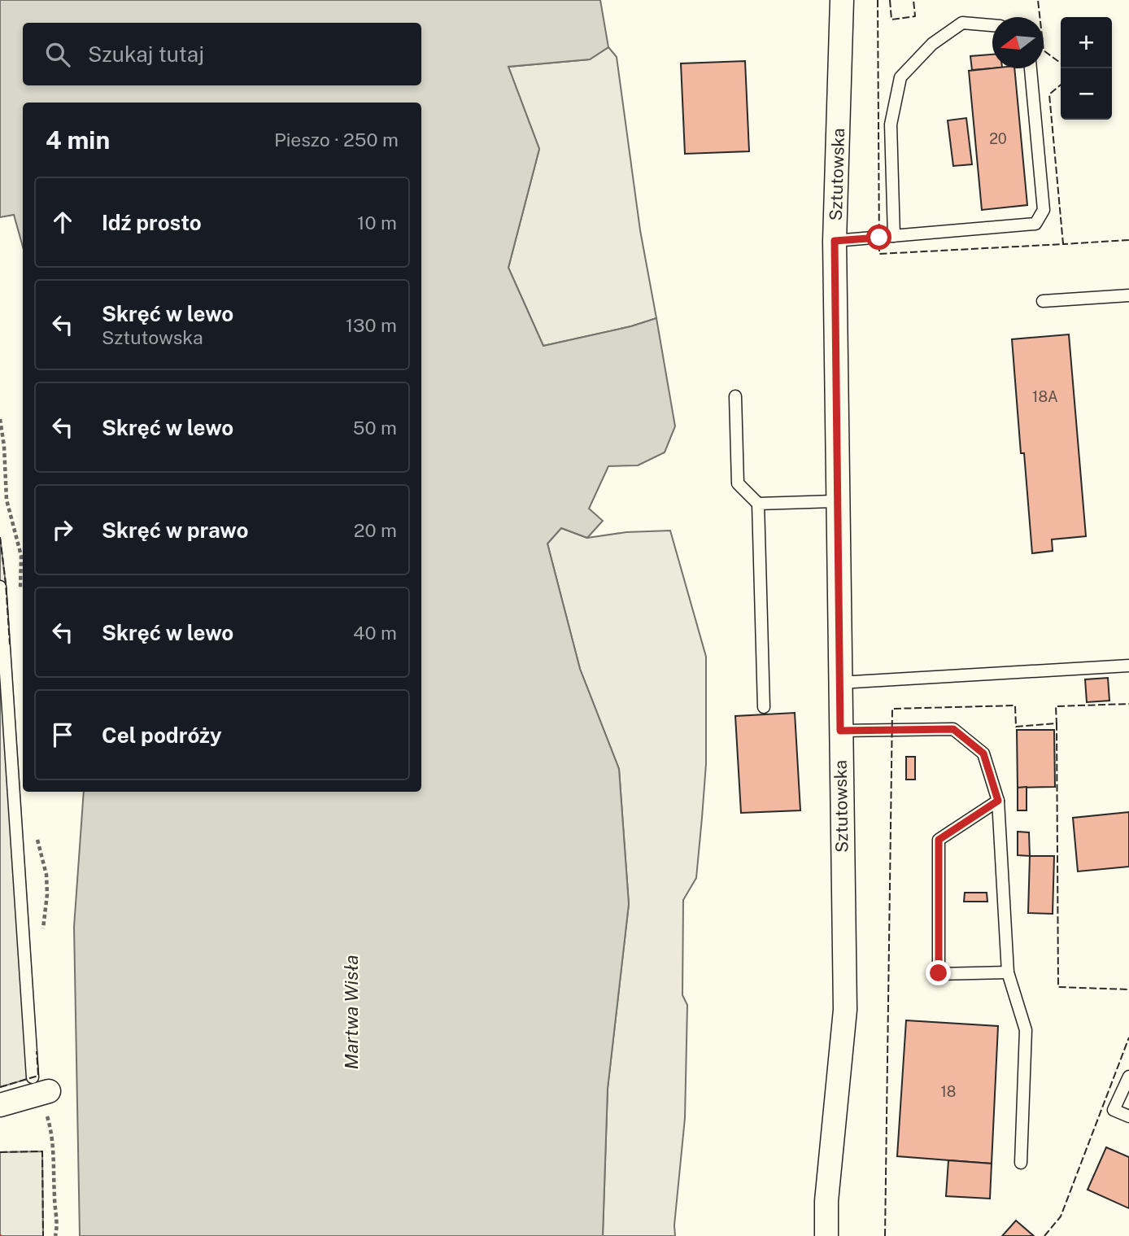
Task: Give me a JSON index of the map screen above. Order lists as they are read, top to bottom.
{
  "streets": {
    "street": ["Sztutowska"]
  },
  "water": ["Martwa Wisła"],
  "house_numbers": ["20", "18A", "18"],
  "north": "left",
  "page": {
    "map_buttons": ["+", "−"],
    "search": "Szukaj tutaj",
    "heading": ["4 min", "Pieszo · 250 m"],
    "list": [
      ["Idź prosto", "10 m"],
      ["Skręć w lewo", "Sztutowska", "130 m"],
      ["Skręć w lewo", "50 m"],
      ["Skręć w prawo", "20 m"],
      ["Skręć w lewo", "40 m"],
      "Cel podróży"
    ]
  }
}
